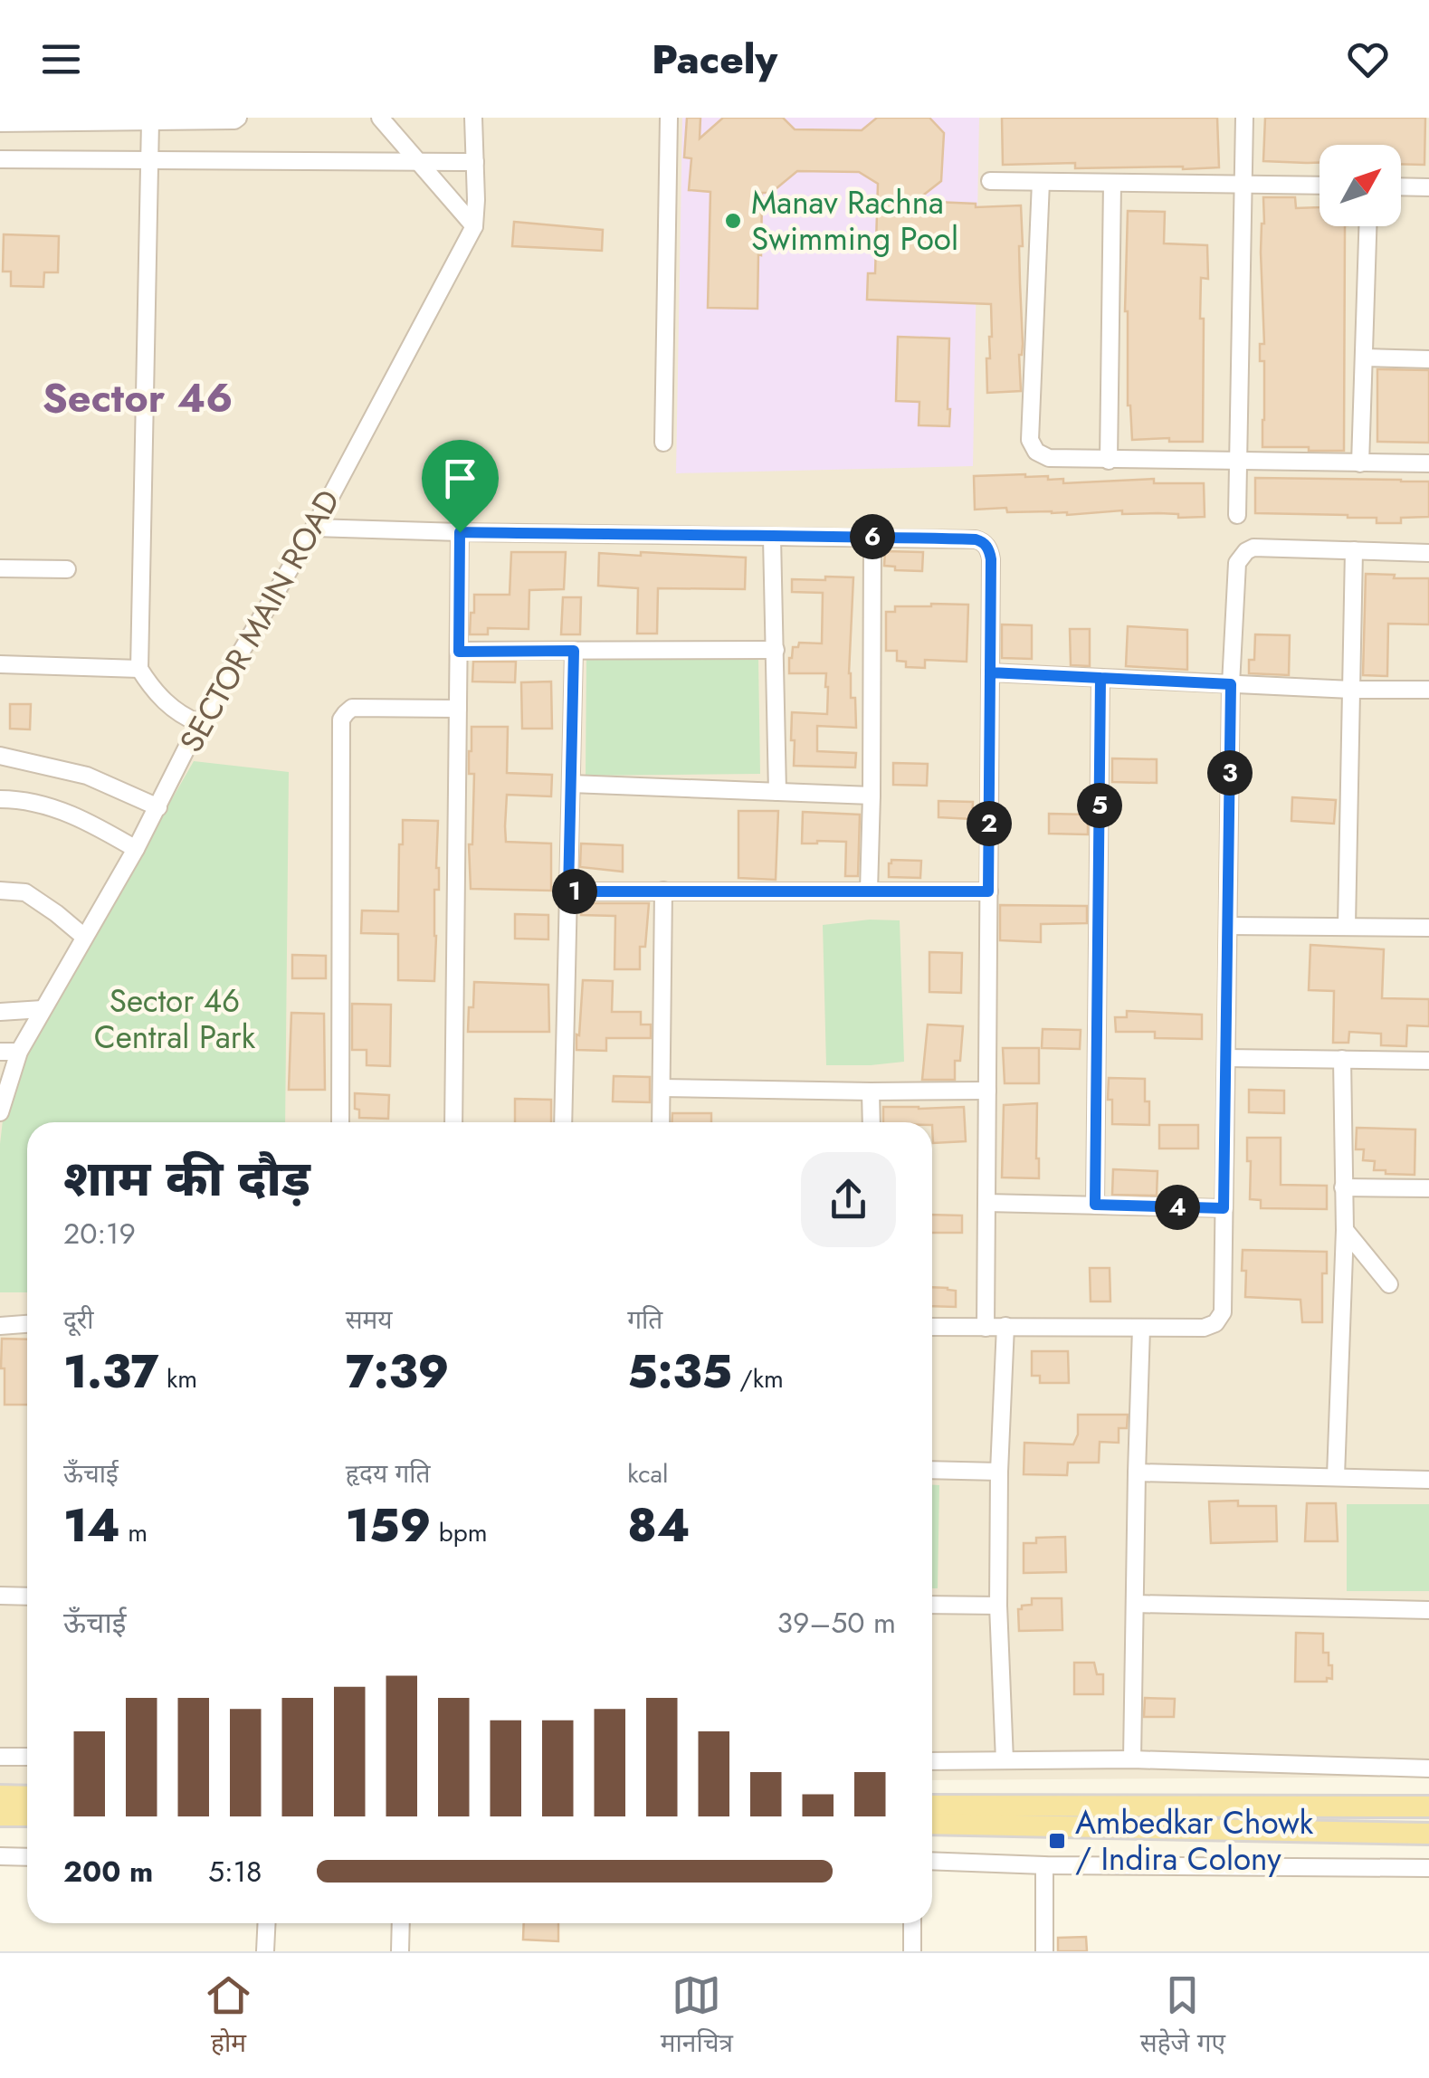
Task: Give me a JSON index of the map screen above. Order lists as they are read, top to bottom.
{
  "streets": {
    "street": ["SECTOR MAIN ROAD"]
  },
  "districts": ["Sector 46"],
  "parks": ["Sector 46 Central Park"],
  "places": {
    "other": ["Manav Rachna Swimming Pool"],
    "transit": ["Ambedkar Chowk / Indira Colony"]
  },
  "north": "top right",
  "page": {
    "header": "Pacely",
    "pins": [
      "6",
      "3",
      "5",
      "2",
      "1",
      "4"
    ],
    "heading": ["शाम की दौड़", "20:19"],
    "stats": [
      ["दूरी", "1.37 km"],
      ["समय", "7:39"],
      ["गति", "5:35 /km"],
      ["ऊँचाई", "14 m"],
      ["हृदय गति", "159 bpm"],
      ["kcal", "84"]
    ],
    "chart": ["ऊँचाई", "39–50 m"],
    "list": [
      {
        "name": "200 m",
        "note": "5:18"
      }
    ],
    "tabs": ["होम", "मानचित्र", "सहेजे गए"]
  }
}
